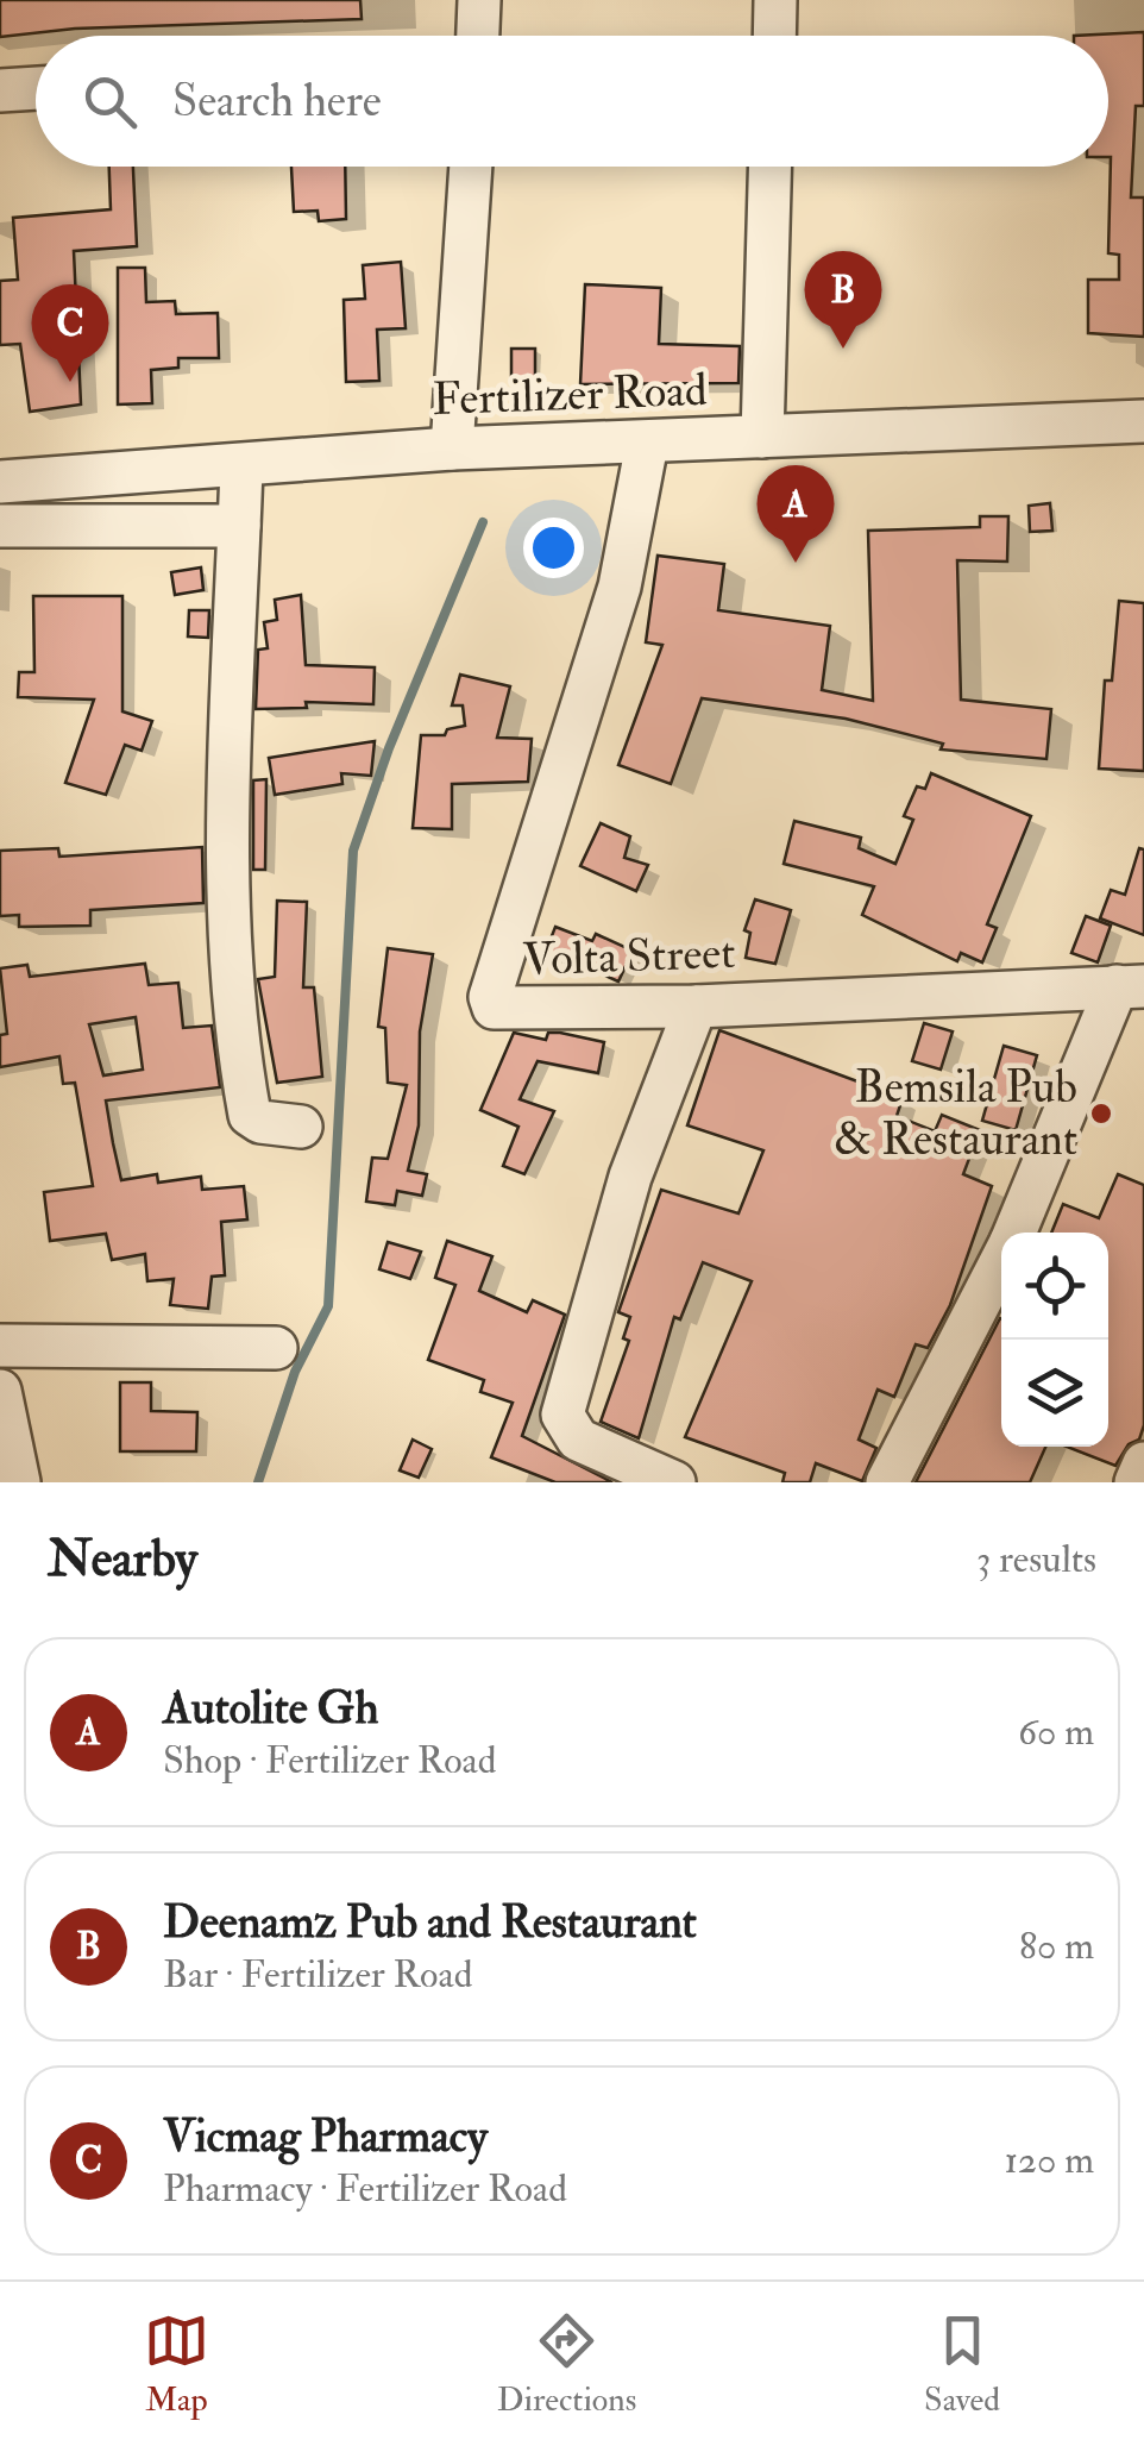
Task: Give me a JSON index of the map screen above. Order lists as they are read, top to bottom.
{
  "streets": {
    "street": ["Fertilizer Road", "Volta Street"]
  },
  "crossings": [
    ["Fertilizer Road", "Volta Street"]
  ],
  "places": ["Bemsila Pub & Restaurant"],
  "page": {
    "search": "Search here",
    "pins": ["B", "C", "A"],
    "heading": ["Nearby", "3 results"],
    "list": [
      {
        "mark": "A",
        "name": "Autolite Gh",
        "note": "Shop · Fertilizer Road",
        "value": "60 m"
      },
      {
        "mark": "B",
        "name": "Deenamz Pub and Restaurant",
        "note": "Bar · Fertilizer Road",
        "value": "80 m"
      },
      {
        "mark": "C",
        "name": "Vicmag Pharmacy",
        "note": "Pharmacy · Fertilizer Road",
        "value": "120 m"
      }
    ],
    "nav": ["Map", "Directions", "Saved"]
  }
}
